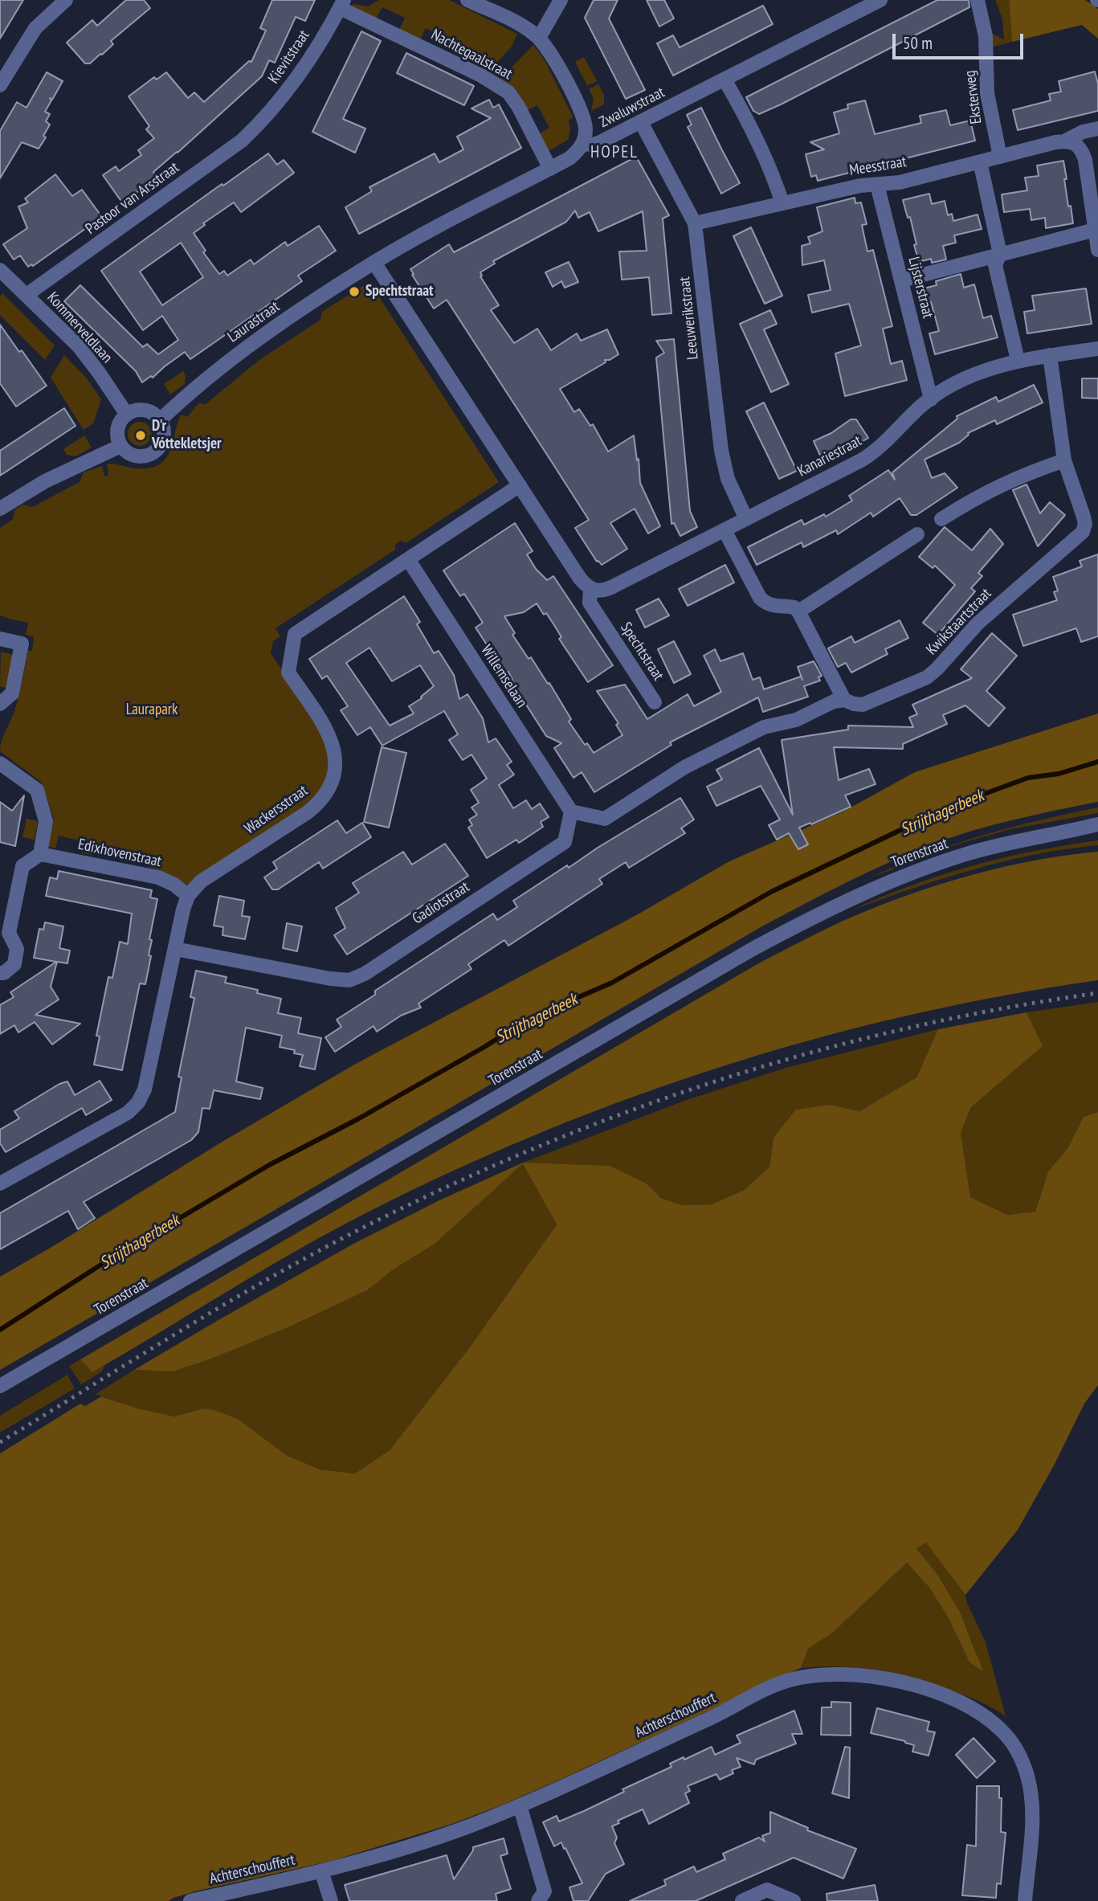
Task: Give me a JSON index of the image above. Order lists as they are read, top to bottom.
{
  "streets": {
    "street": [
      "Nachtegaalstraat",
      "Kievitstraat",
      "Eksterweg",
      "Zwaluwstraat",
      "Meesstraat",
      "Pastoor van Arsstraat",
      "Lijsterstraat",
      "Leeuwerikstraat",
      "Laurastraat",
      "Kommerveldlaan",
      "Kanariestraat",
      "Kwikstaartstraat",
      "Spechtstraat",
      "Willemselaan",
      "Wackersstraat",
      "Edixhovenstraat",
      "Torenstraat",
      "Gadiotstraat",
      "Achterschouffert"
    ]
  },
  "crossings": [
    ["Nachtegaalstraat", "Kievitstraat"],
    ["Kievitstraat", "Pastoor van Arsstraat"],
    ["Eksterweg", "Meesstraat"],
    ["Zwaluwstraat", "Leeuwerikstraat"],
    ["Meesstraat", "Lijsterstraat"],
    ["Meesstraat", "Leeuwerikstraat"],
    ["Pastoor van Arsstraat", "Kommerveldlaan"],
    ["Lijsterstraat", "Kanariestraat"],
    ["Leeuwerikstraat", "Kanariestraat"],
    ["Laurastraat", "Kommerveldlaan"],
    ["Laurastraat", "Spechtstraat"],
    ["Kanariestraat", "Spechtstraat"],
    ["Kwikstaartstraat", "Willemselaan"],
    ["Kwikstaartstraat", "Gadiotstraat"],
    ["Spechtstraat", "Wackersstraat"],
    ["Willemselaan", "Wackersstraat"],
    ["Willemselaan", "Gadiotstraat"],
    ["Wackersstraat", "Edixhovenstraat"]
  ],
  "districts": ["HOPEL"],
  "water": ["Strijthagerbeek"],
  "parks": ["Laurapark"],
  "places": ["Spechtstraat", "D'r Vóttekletsjer"],
  "scale_bar": "50 m"
}
